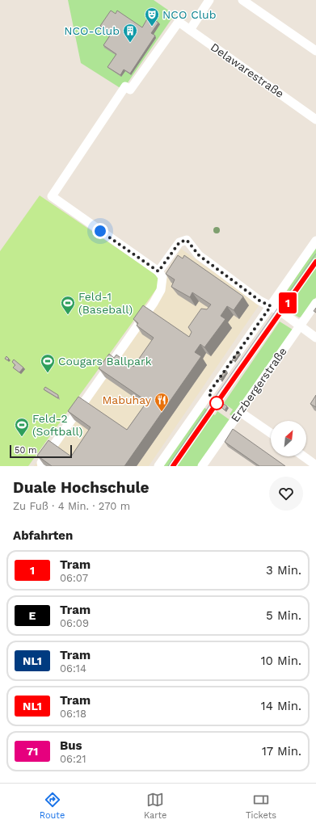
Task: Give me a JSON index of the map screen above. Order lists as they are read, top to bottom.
{
  "streets": {
    "street": ["Delawarestraße", "Erzbergerstraße"]
  },
  "places": {
    "theatre": ["NCO Club"],
    "building": ["NCO-Club"],
    "sports": ["Feld-1 (Baseball)", "Cougars Ballpark", "Feld-2 (Softball)"],
    "restaurant": ["Mabuhay"]
  },
  "lines": ["tram line 1"],
  "scale_bar": "50 m",
  "north": "top right",
  "page": {
    "on_map": "1",
    "scale": "50 m",
    "heading": [
      ["Duale Hochschule", "Zu Fuß · 4 Min. · 270 m"],
      "Abfahrten"
    ],
    "list": [
      {
        "mark": "1",
        "name": "Tram",
        "note": "06:07",
        "value": "3 Min."
      },
      {
        "mark": "E",
        "name": "Tram",
        "note": "06:09",
        "value": "5 Min."
      },
      {
        "mark": "NL1",
        "name": "Tram",
        "note": "06:14",
        "value": "10 Min."
      },
      {
        "mark": "NL1",
        "name": "Tram",
        "note": "06:18",
        "value": "14 Min."
      },
      {
        "mark": "71",
        "name": "Bus",
        "note": "06:21",
        "value": "17 Min."
      }
    ],
    "tabs": ["Route", "Karte", "Tickets"]
  }
}
